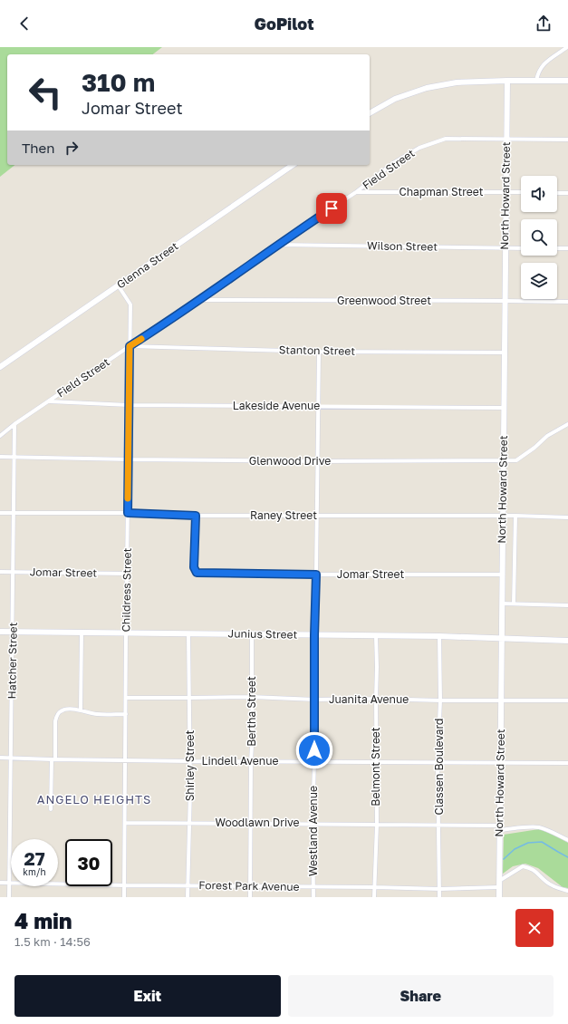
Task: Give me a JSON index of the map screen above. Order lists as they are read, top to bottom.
{
  "streets": {
    "street": [
      "Field Street",
      "Chapman Street",
      "North Howard Street",
      "Wilson Street",
      "Glenna Street",
      "Greenwood Street",
      "Stanton Street",
      "Lakeside Avenue",
      "Glenwood Drive",
      "Raney Street",
      "Jomar Street",
      "Childress Street",
      "Junius Street",
      "Hatcher Street",
      "Juanita Avenue",
      "Bertha Street",
      "Lindell Avenue",
      "Shirley Street",
      "Belmont Street",
      "Classen Boulevard",
      "Woodlawn Drive",
      "Westland Avenue",
      "Forest Park Avenue"
    ]
  },
  "crossings": [
    ["Field Street", "Chapman Street"],
    ["Field Street", "North Howard Street"],
    ["Field Street", "Wilson Street"],
    ["Field Street", "Greenwood Street"],
    ["Field Street", "Stanton Street"],
    ["Field Street", "Lakeside Avenue"],
    ["Field Street", "Childress Street"],
    ["Field Street", "Hatcher Street"],
    ["Chapman Street", "North Howard Street"],
    ["North Howard Street", "Wilson Street"],
    ["North Howard Street", "Greenwood Street"],
    ["North Howard Street", "Stanton Street"],
    ["North Howard Street", "Lakeside Avenue"],
    ["North Howard Street", "Glenwood Drive"],
    ["North Howard Street", "Raney Street"],
    ["North Howard Street", "Jomar Street"],
    ["North Howard Street", "Junius Street"],
    ["North Howard Street", "Juanita Avenue"],
    ["North Howard Street", "Lindell Avenue"],
    ["North Howard Street", "Woodlawn Drive"],
    ["North Howard Street", "Forest Park Avenue"],
    ["Glenna Street", "Childress Street"],
    ["Stanton Street", "Childress Street"],
    ["Stanton Street", "Westland Avenue"],
    ["Lakeside Avenue", "Childress Street"],
    ["Lakeside Avenue", "Westland Avenue"],
    ["Glenwood Drive", "Childress Street"],
    ["Glenwood Drive", "Hatcher Street"],
    ["Glenwood Drive", "Westland Avenue"],
    ["Raney Street", "Jomar Street"],
    ["Raney Street", "Childress Street"],
    ["Raney Street", "Hatcher Street"],
    ["Raney Street", "Westland Avenue"],
    ["Jomar Street", "Childress Street"],
    ["Jomar Street", "Hatcher Street"],
    ["Jomar Street", "Westland Avenue"],
    ["Childress Street", "Junius Street"],
    ["Childress Street", "Juanita Avenue"],
    ["Childress Street", "Lindell Avenue"],
    ["Childress Street", "Woodlawn Drive"],
    ["Childress Street", "Forest Park Avenue"],
    ["Junius Street", "Hatcher Street"],
    ["Junius Street", "Bertha Street"],
    ["Junius Street", "Shirley Street"],
    ["Junius Street", "Belmont Street"],
    ["Junius Street", "Classen Boulevard"],
    ["Junius Street", "Westland Avenue"],
    ["Hatcher Street", "Lindell Avenue"],
    ["Hatcher Street", "Forest Park Avenue"],
    ["Juanita Avenue", "Bertha Street"],
    ["Juanita Avenue", "Shirley Street"],
    ["Juanita Avenue", "Belmont Street"],
    ["Juanita Avenue", "Classen Boulevard"],
    ["Juanita Avenue", "Westland Avenue"],
    ["Bertha Street", "Lindell Avenue"],
    ["Bertha Street", "Woodlawn Drive"],
    ["Bertha Street", "Forest Park Avenue"],
    ["Lindell Avenue", "Shirley Street"],
    ["Lindell Avenue", "Belmont Street"],
    ["Lindell Avenue", "Classen Boulevard"],
    ["Lindell Avenue", "Westland Avenue"],
    ["Shirley Street", "Woodlawn Drive"],
    ["Shirley Street", "Forest Park Avenue"],
    ["Belmont Street", "Woodlawn Drive"],
    ["Belmont Street", "Forest Park Avenue"],
    ["Classen Boulevard", "Woodlawn Drive"],
    ["Classen Boulevard", "Forest Park Avenue"],
    ["Woodlawn Drive", "Westland Avenue"],
    ["Westland Avenue", "Forest Park Avenue"]
  ],
  "districts": ["ANGELO HEIGHTS"],
  "page": {
    "header": "GoPilot",
    "turn": ["310 m", "Jomar Street"],
    "then": "Then",
    "speed": "27 km/h",
    "limit": "30",
    "heading": ["4 min", "1.5 km · 14:56"],
    "buttons": ["Exit", "Share"]
  }
}
